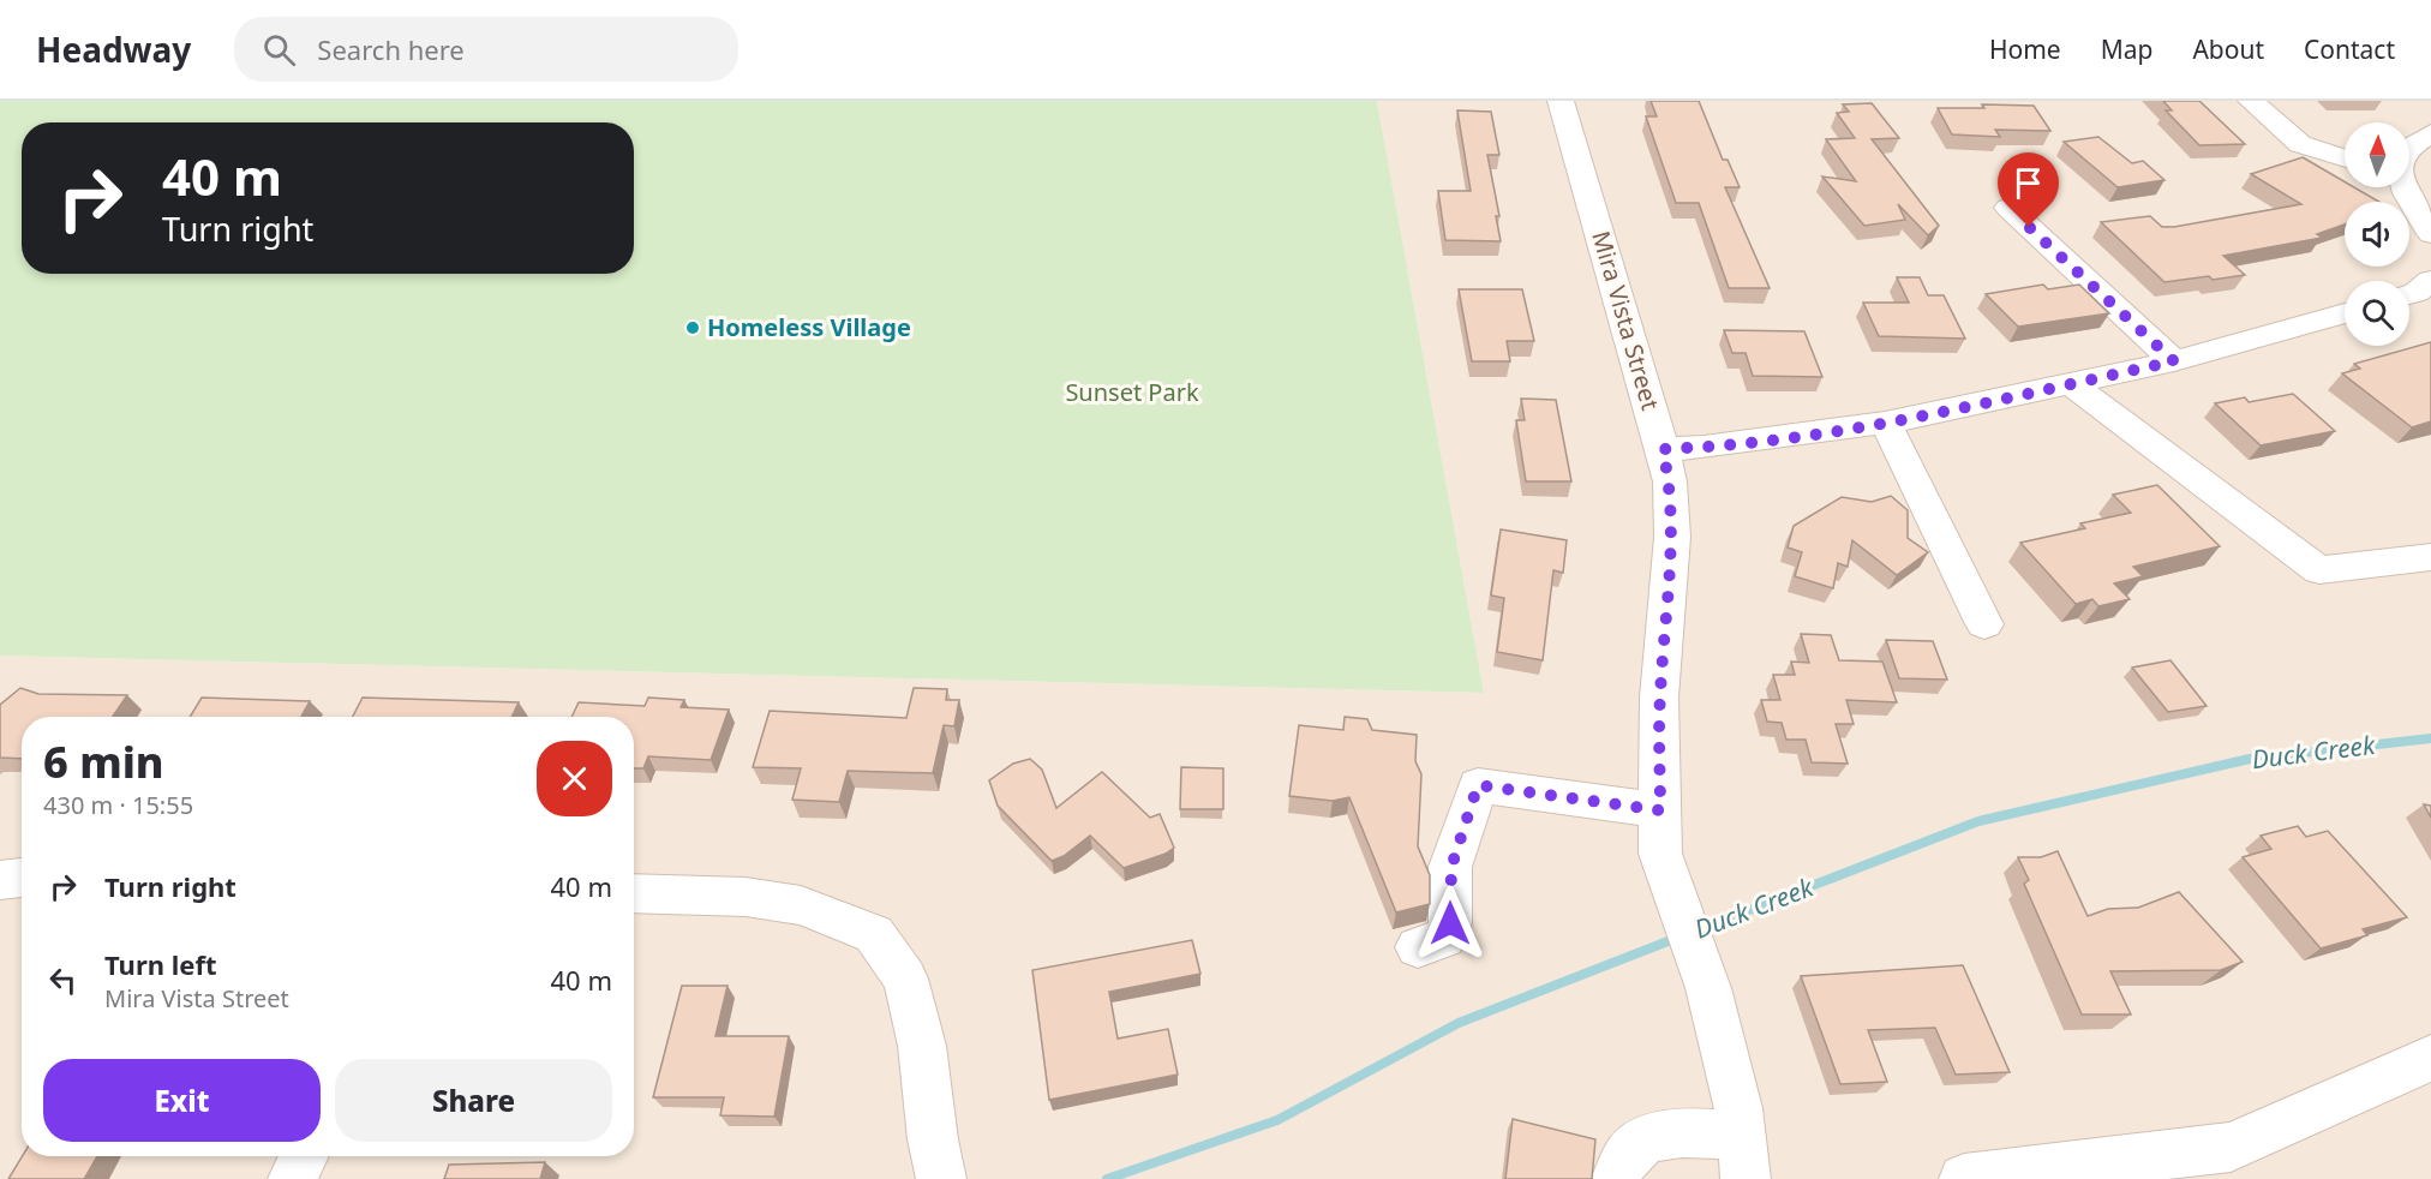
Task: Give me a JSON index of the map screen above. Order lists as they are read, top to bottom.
{
  "streets": {
    "street": ["Mira Vista Street"]
  },
  "water": ["Duck Creek"],
  "parks": ["Sunset Park"],
  "places": ["Homeless Village"],
  "north": "top",
  "page": {
    "header": "Headway",
    "search": "Search here",
    "nav": [
      "Home",
      "Map",
      "About",
      "Contact"
    ],
    "turn": ["40 m", "Turn right"],
    "heading": ["6 min", "430 m · 15:55"],
    "list": [
      {
        "name": "Turn right",
        "value": "40 m"
      },
      {
        "name": "Turn left",
        "note": "Mira Vista Street",
        "value": "40 m"
      }
    ],
    "buttons": ["Exit", "Share"]
  }
}
